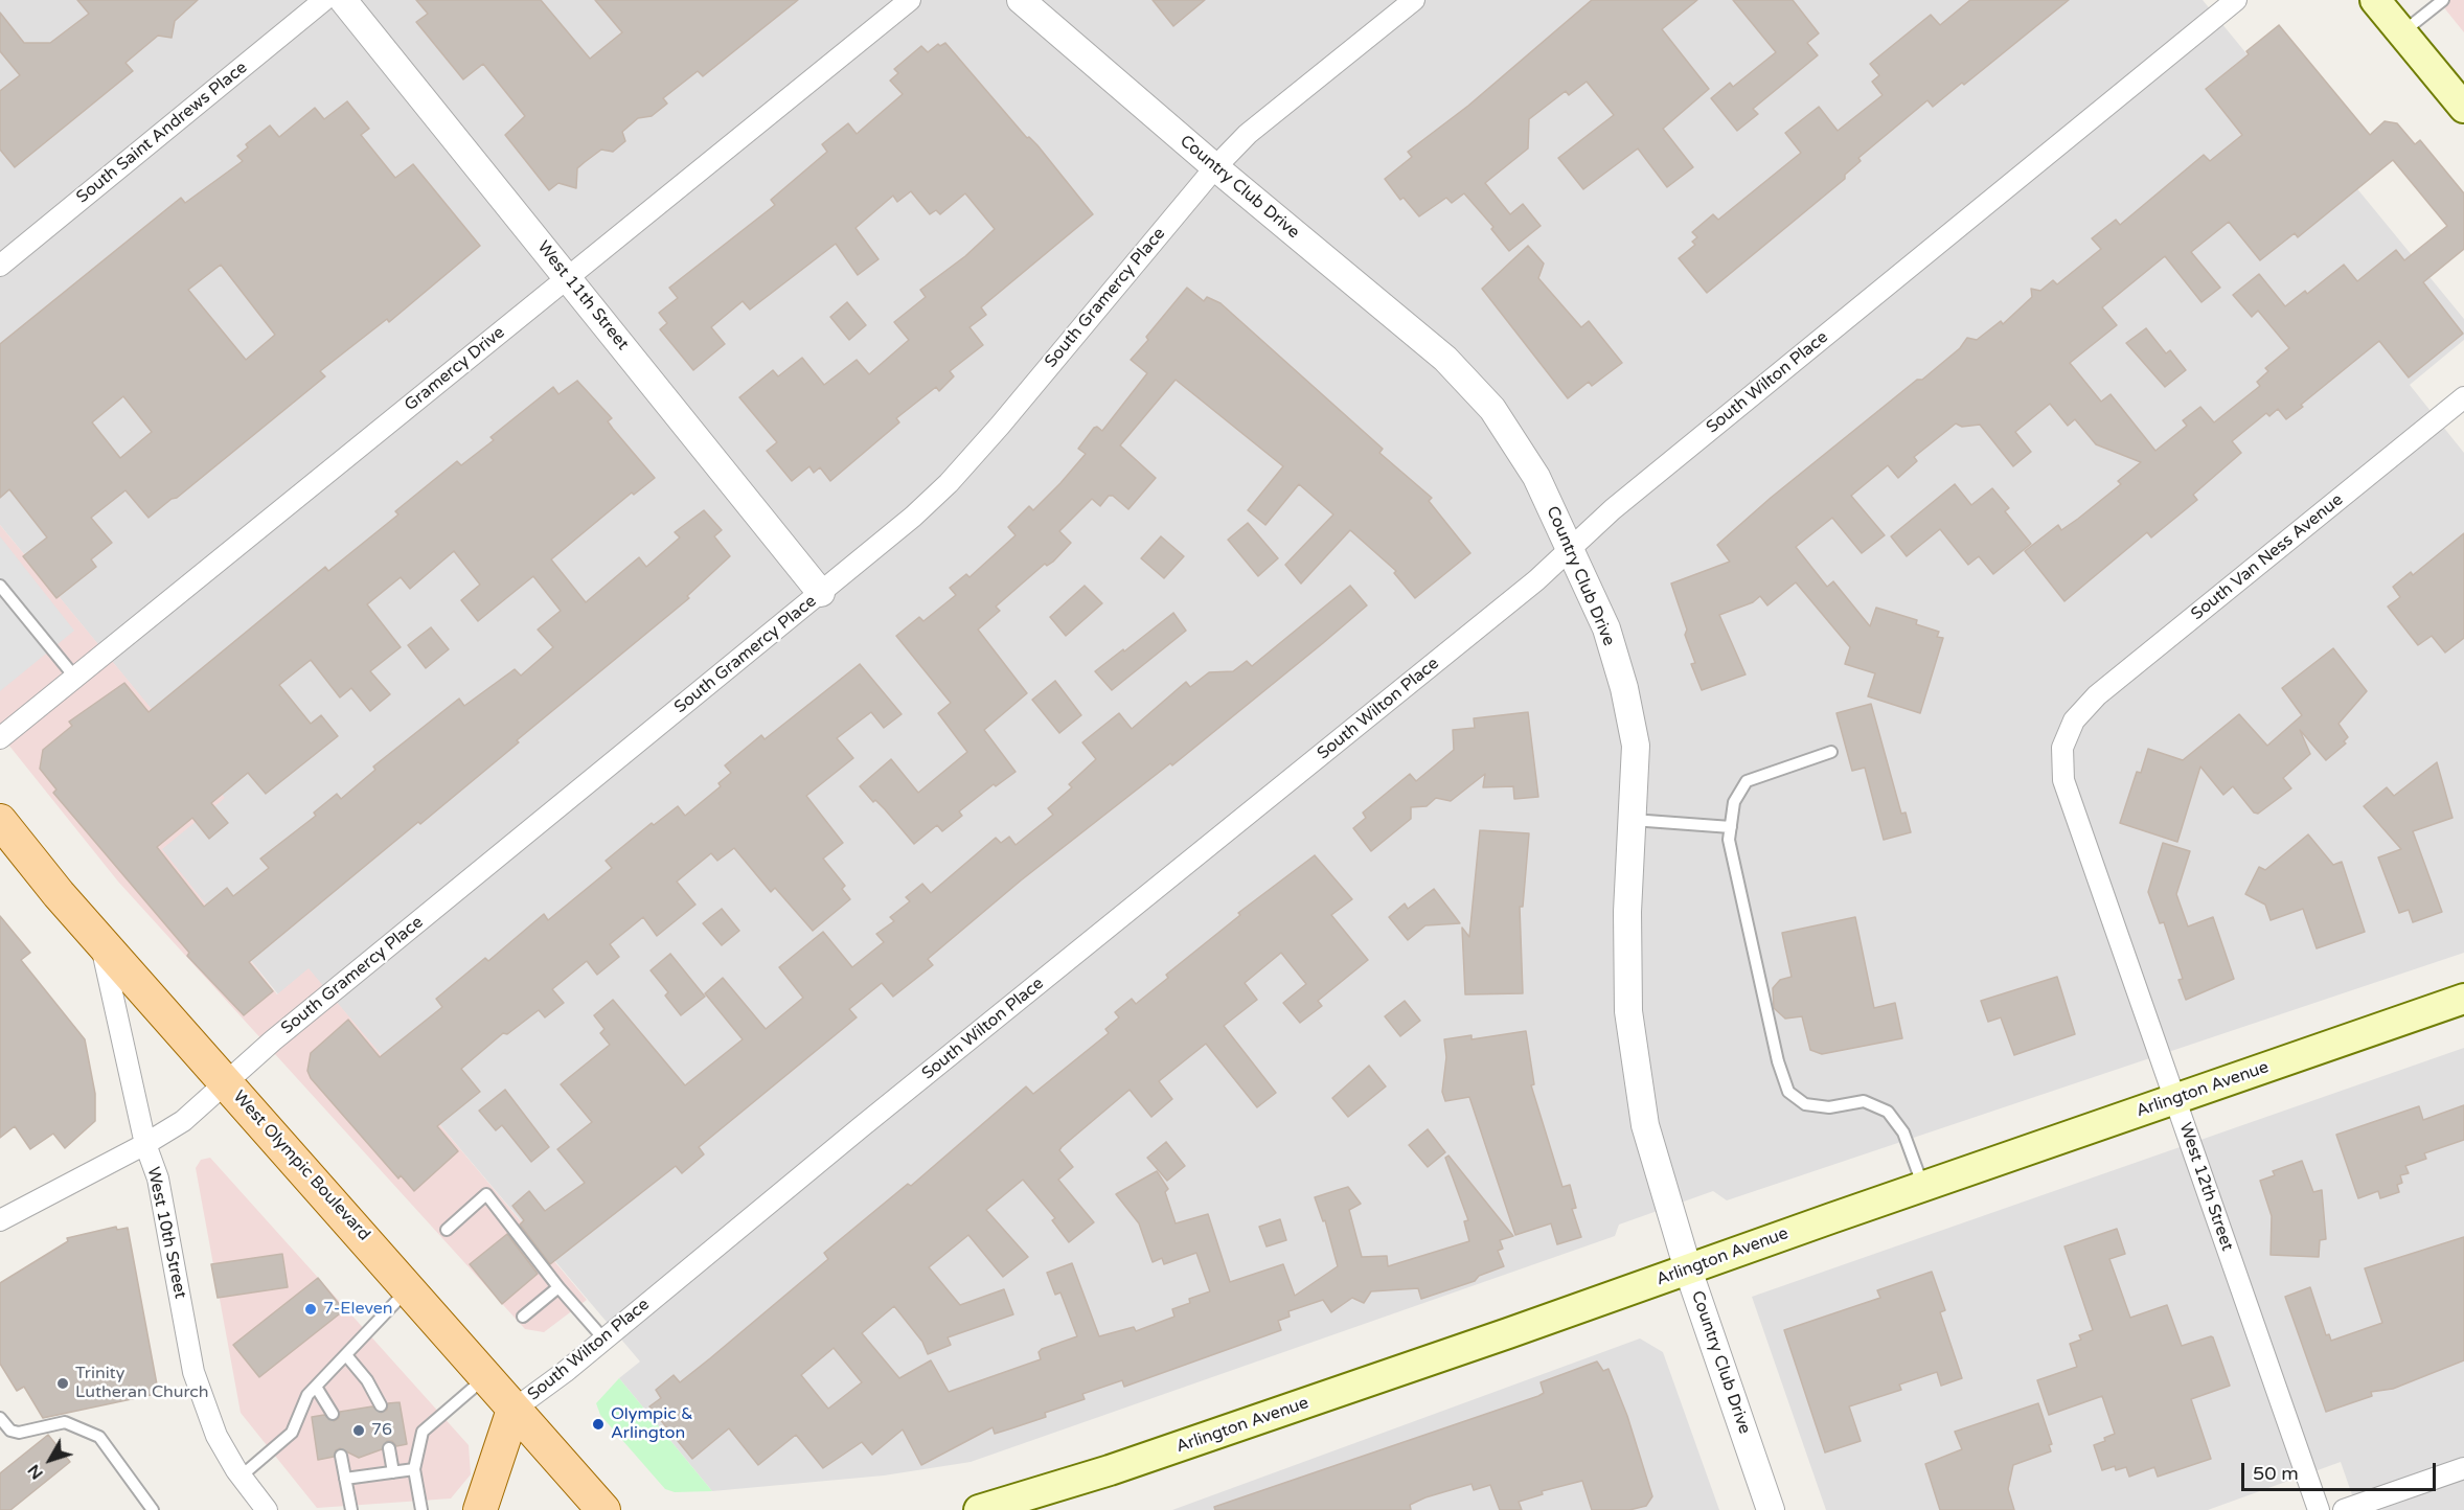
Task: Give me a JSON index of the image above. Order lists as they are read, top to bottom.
{
  "streets": {
    "main road": ["Arlington Avenue", "West Olympic Boulevard"],
    "street": [
      "South Saint Andrews Place",
      "Country Club Drive",
      "West 11th Street",
      "South Gramercy Place",
      "Gramercy Drive",
      "South Wilton Place",
      "South Van Ness Avenue",
      "West 12th Street",
      "West 10th Street"
    ]
  },
  "crossings": [
    ["Country Club Drive", "South Gramercy Place"],
    ["Country Club Drive", "South Wilton Place"],
    ["Country Club Drive", "Arlington Avenue"],
    ["West 11th Street", "South Gramercy Place"],
    ["West 11th Street", "Gramercy Drive"],
    ["South Gramercy Place", "West Olympic Boulevard"],
    ["South Gramercy Place", "West 10th Street"],
    ["South Wilton Place", "West Olympic Boulevard"],
    ["South Van Ness Avenue", "West 12th Street"],
    ["Arlington Avenue", "West 12th Street"],
    ["West Olympic Boulevard", "West 10th Street"]
  ],
  "places": [
    "7-Eleven",
    "Trinity Lutheran Church",
    "Olympic & Arlington",
    "76"
  ],
  "scale_bar": "50 m",
  "north": "bottom left"
}
